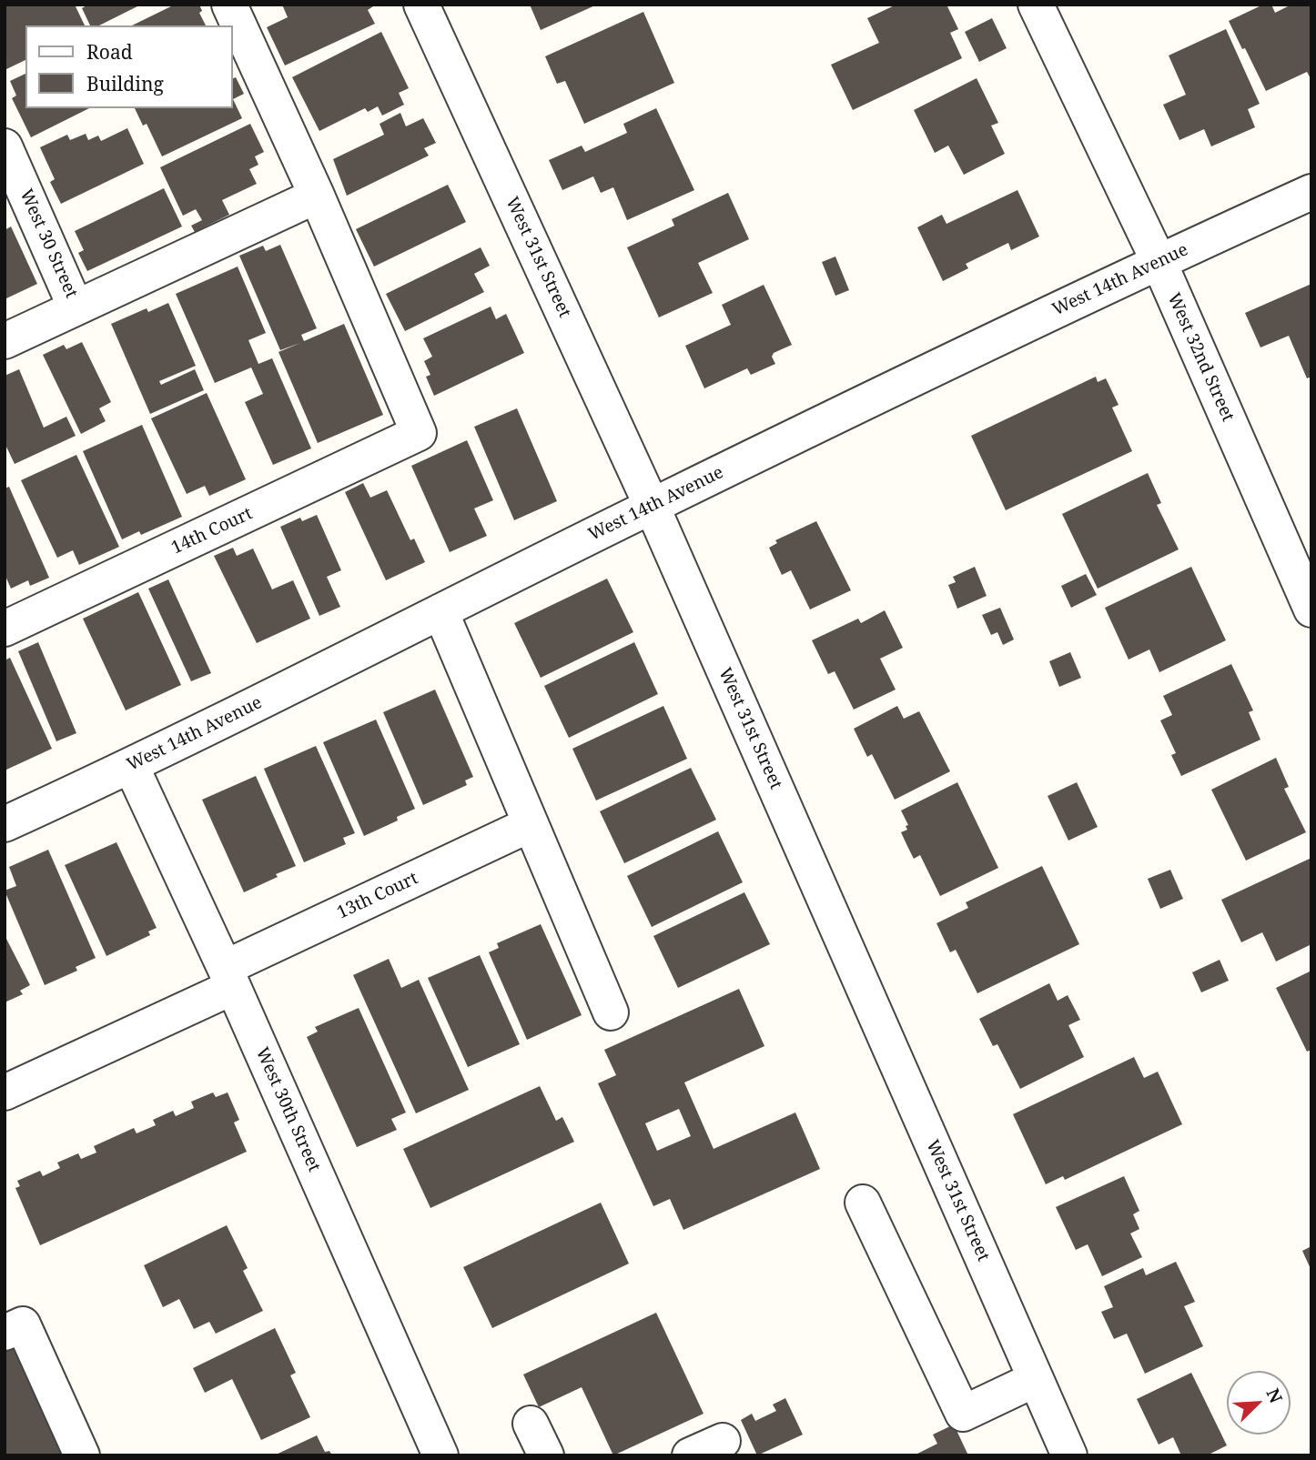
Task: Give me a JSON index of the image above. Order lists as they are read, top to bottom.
{
  "streets": {
    "street": [
      "West 30 Street",
      "West 31st Street",
      "West 14th Avenue",
      "West 32nd Street",
      "14th Court",
      "13th Court",
      "West 30th Street"
    ]
  },
  "crossings": [
    ["West 31st Street", "West 14th Avenue"],
    ["West 14th Avenue", "West 32nd Street"],
    ["West 14th Avenue", "West 30th Street"],
    ["13th Court", "West 30th Street"]
  ],
  "legend": ["Road", "Building"],
  "north": "top right"
}
